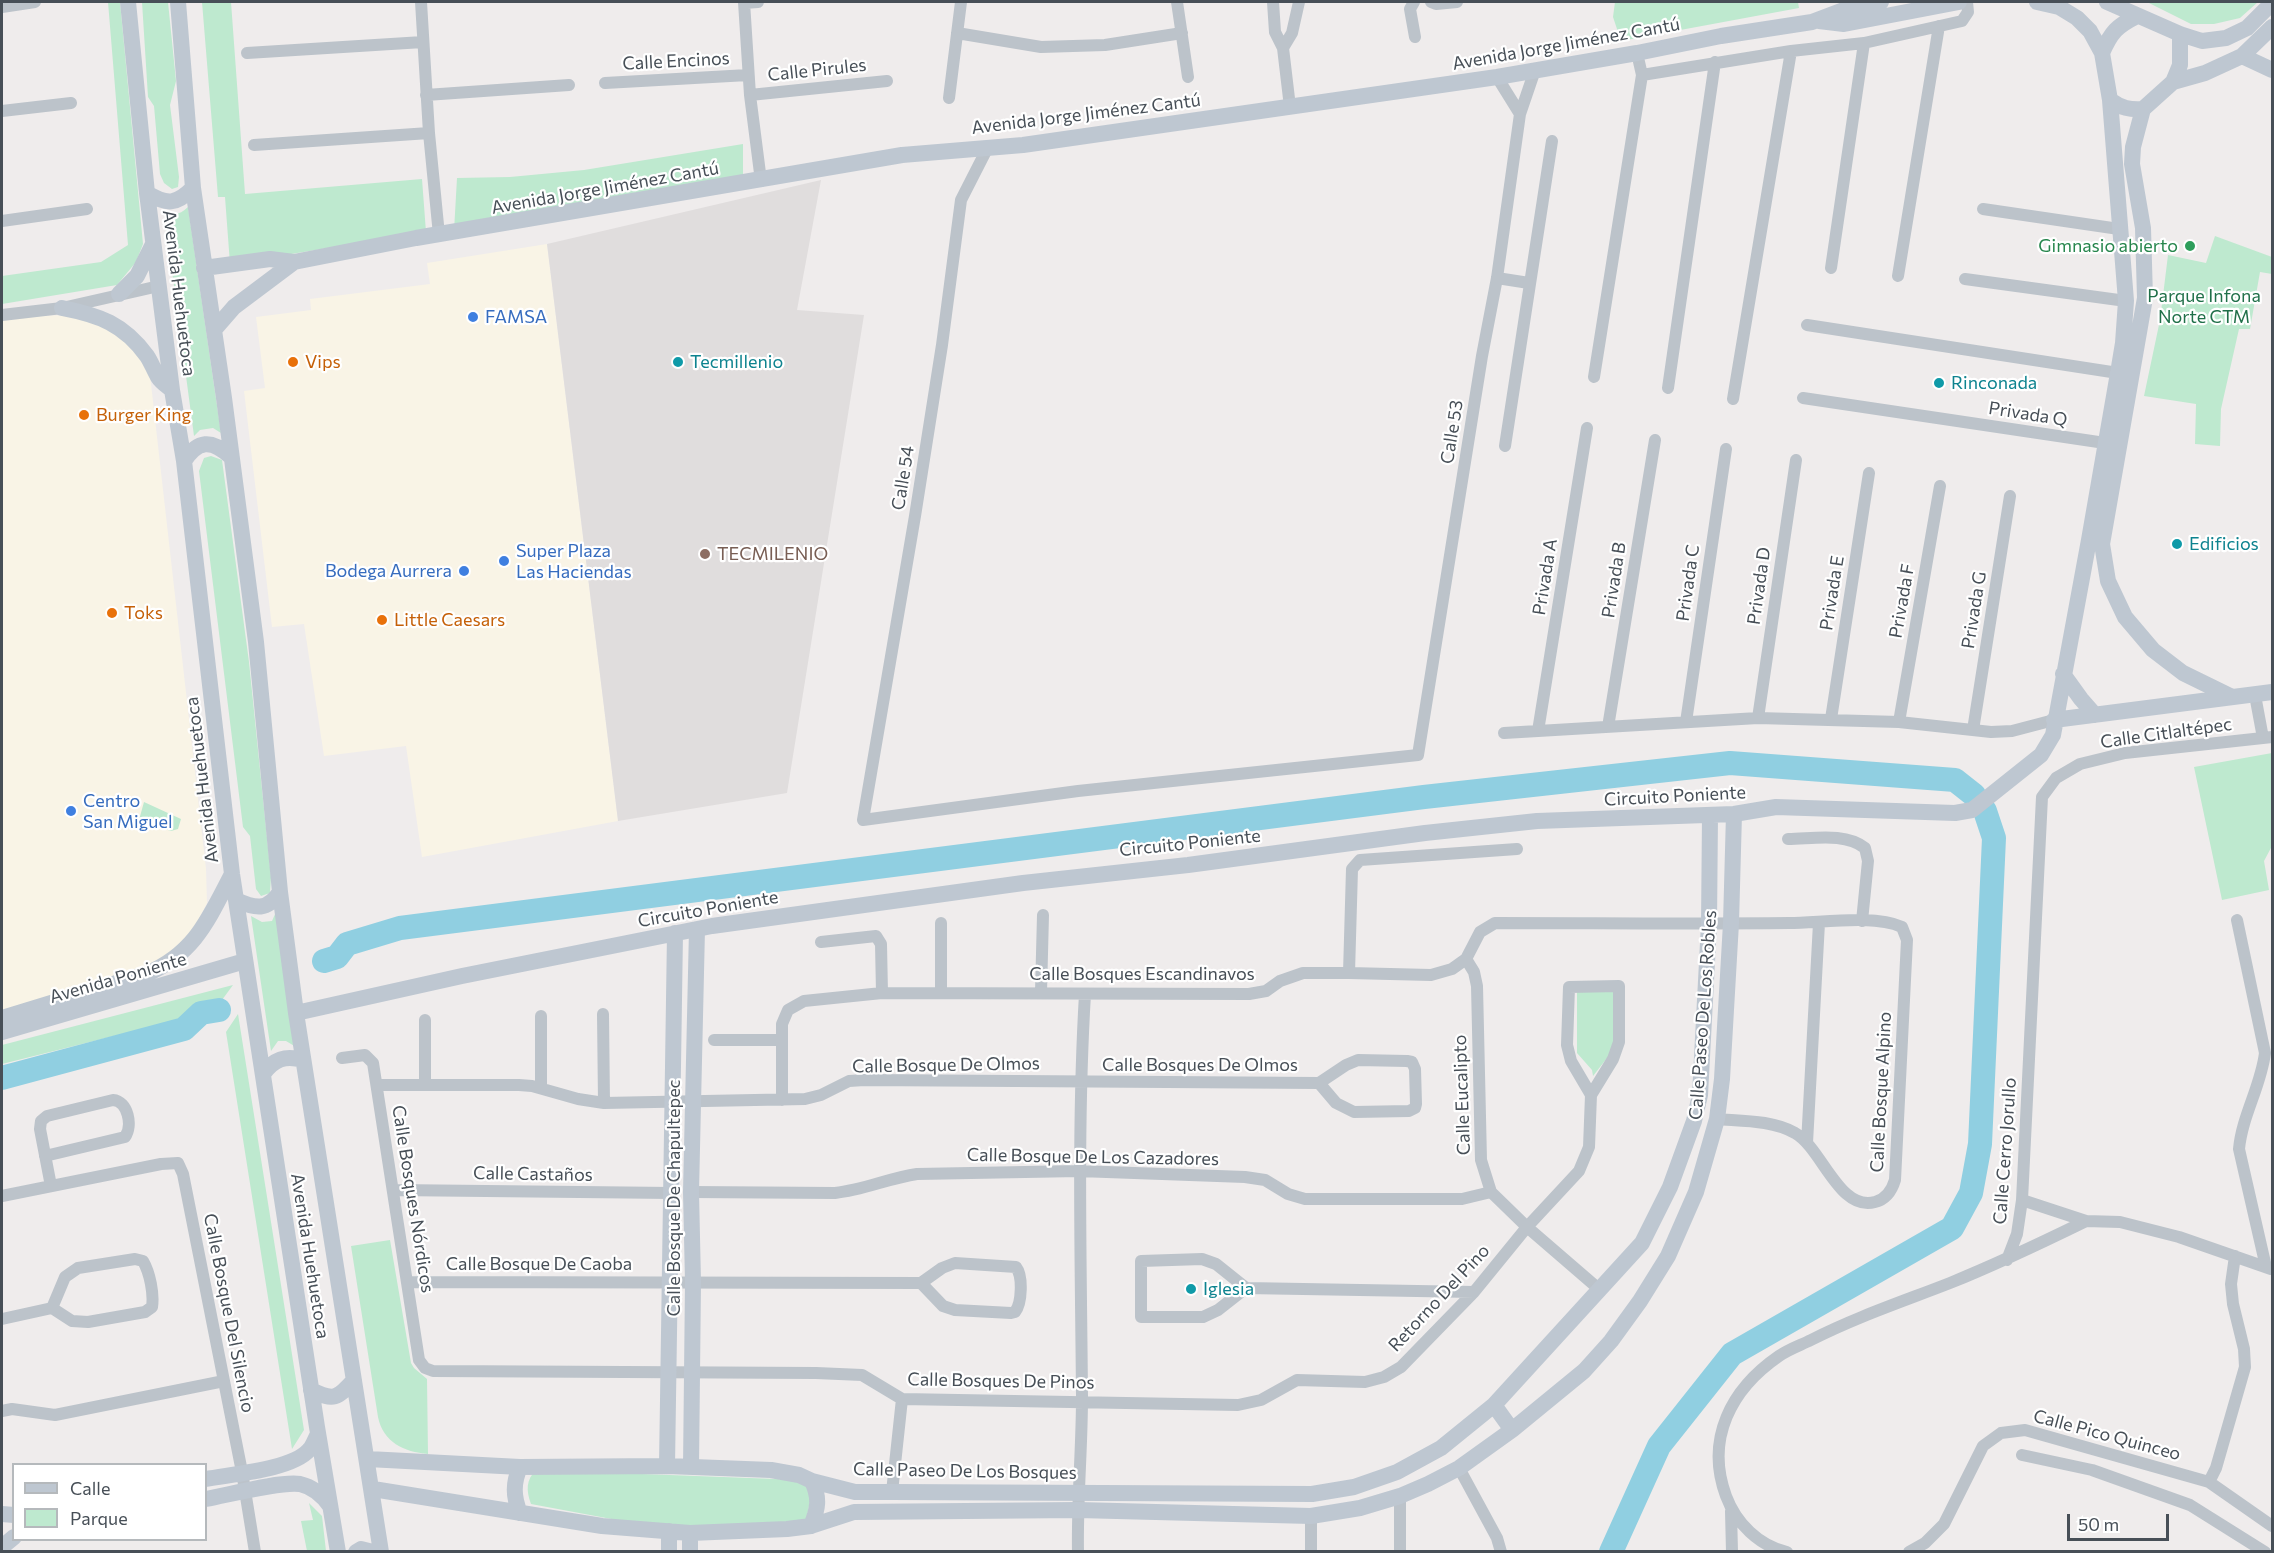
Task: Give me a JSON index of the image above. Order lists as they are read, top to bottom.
{
  "streets": {
    "main road": [
      "Avenida Jorge Jiménez Cantú",
      "Avenida Huehuetoca",
      "Circuito Poniente",
      "Avenida Poniente",
      "Calle Paseo De Los Robles",
      "Calle Bosque De Chapultepec",
      "Calle Paseo De Los Bosques"
    ],
    "street": [
      "Calle Encinos",
      "Calle Pirules",
      "Privada Q",
      "Calle 53",
      "Calle 54",
      "Privada A",
      "Privada B",
      "Privada C",
      "Privada D",
      "Privada E",
      "Privada F",
      "Privada G",
      "Calle Citlaltépec",
      "Calle Bosques Escandinavos",
      "Calle Bosque De Olmos",
      "Calle Bosques De Olmos",
      "Calle Bosque Alpino",
      "Calle Eucalipto",
      "Calle Cerro Jorullo",
      "Calle Bosque De Los Cazadores",
      "Calle Castaños",
      "Calle Bosques Nórdicos",
      "Calle Bosque De Caoba",
      "Retorno Del Pino",
      "Calle Bosque Del Silencio",
      "Calle Bosques De Pinos",
      "Calle Pico Quinceo"
    ]
  },
  "crossings": [
    ["Avenida Jorge Jiménez Cantú", "Avenida Huehuetoca"],
    ["Avenida Jorge Jiménez Cantú", "Calle 53"],
    ["Avenida Jorge Jiménez Cantú", "Calle 54"],
    ["Avenida Huehuetoca", "Circuito Poniente"],
    ["Avenida Huehuetoca", "Avenida Poniente"],
    ["Avenida Huehuetoca", "Calle Paseo De Los Bosques"],
    ["Privada Q", "Circuito Poniente"],
    ["Calle 53", "Calle 54"],
    ["Calle Citlaltépec", "Calle Cerro Jorullo"],
    ["Circuito Poniente", "Calle Paseo De Los Robles"],
    ["Circuito Poniente", "Calle Bosque De Chapultepec"],
    ["Calle Bosques Escandinavos", "Calle Eucalipto"],
    ["Calle Paseo De Los Robles", "Calle Bosque Alpino"],
    ["Calle Paseo De Los Robles", "Calle Eucalipto"],
    ["Calle Paseo De Los Robles", "Calle Paseo De Los Bosques"],
    ["Calle Bosque De Olmos", "Calle Bosques De Olmos"],
    ["Calle Bosque De Olmos", "Calle Bosque De Chapultepec"],
    ["Calle Bosque De Olmos", "Calle Bosques Nórdicos"],
    ["Calle Eucalipto", "Calle Bosque De Los Cazadores"],
    ["Calle Eucalipto", "Retorno Del Pino"],
    ["Calle Bosque De Los Cazadores", "Calle Bosque De Chapultepec"],
    ["Calle Castaños", "Calle Bosque De Chapultepec"],
    ["Calle Castaños", "Calle Bosques Nórdicos"],
    ["Calle Bosque De Chapultepec", "Calle Bosques Nórdicos"],
    ["Calle Bosque De Chapultepec", "Calle Bosque De Caoba"],
    ["Calle Bosque De Chapultepec", "Calle Bosques De Pinos"],
    ["Calle Bosque De Chapultepec", "Calle Paseo De Los Bosques"],
    ["Calle Bosques Nórdicos", "Calle Bosque De Caoba"],
    ["Calle Bosques Nórdicos", "Calle Bosques De Pinos"],
    ["Retorno Del Pino", "Calle Bosques De Pinos"]
  ],
  "parks": ["Parque Infona Norte CTM"],
  "places": [
    "Gimnasio abierto",
    "FAMSA",
    "Vips",
    "Tecmillenio",
    "Rinconada",
    "Burger King",
    "Edificios",
    "TECMILENIO",
    "Super Plaza Las Haciendas",
    "Bodega Aurrera",
    "Toks",
    "Little Caesars",
    "Centro San Miguel",
    "Iglesia"
  ],
  "legend": ["Calle", "Parque"],
  "scale_bar": "50 m"
}
